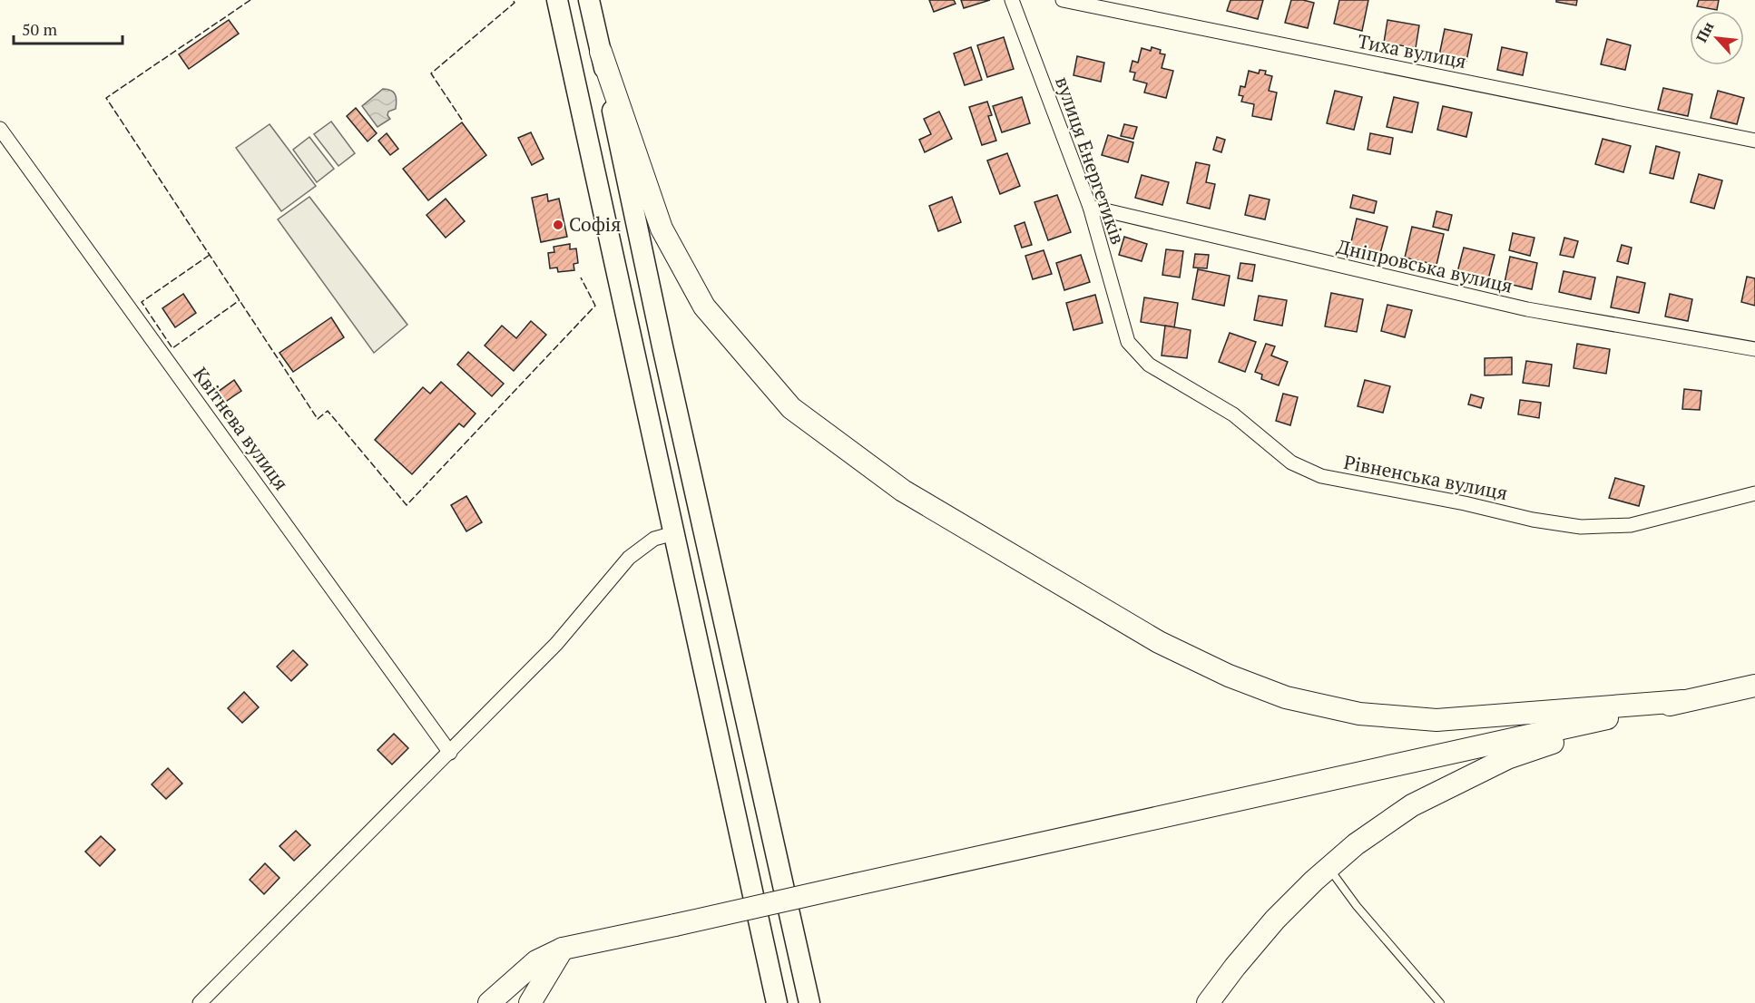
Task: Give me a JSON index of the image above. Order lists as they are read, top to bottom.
{
  "streets": {
    "street": [
      "Тиха вулиця",
      "вулиця Енергетиків",
      "Дніпровська вулиця",
      "Квітнева вулиця",
      "Рівненська вулиця"
    ]
  },
  "crossings": [
    ["вулиця Енергетиків", "Дніпровська вулиця"],
    ["вулиця Енергетиків", "Рівненська вулиця"]
  ],
  "places": ["Софія"],
  "scale_bar": "50 m",
  "north": "top left"
}
